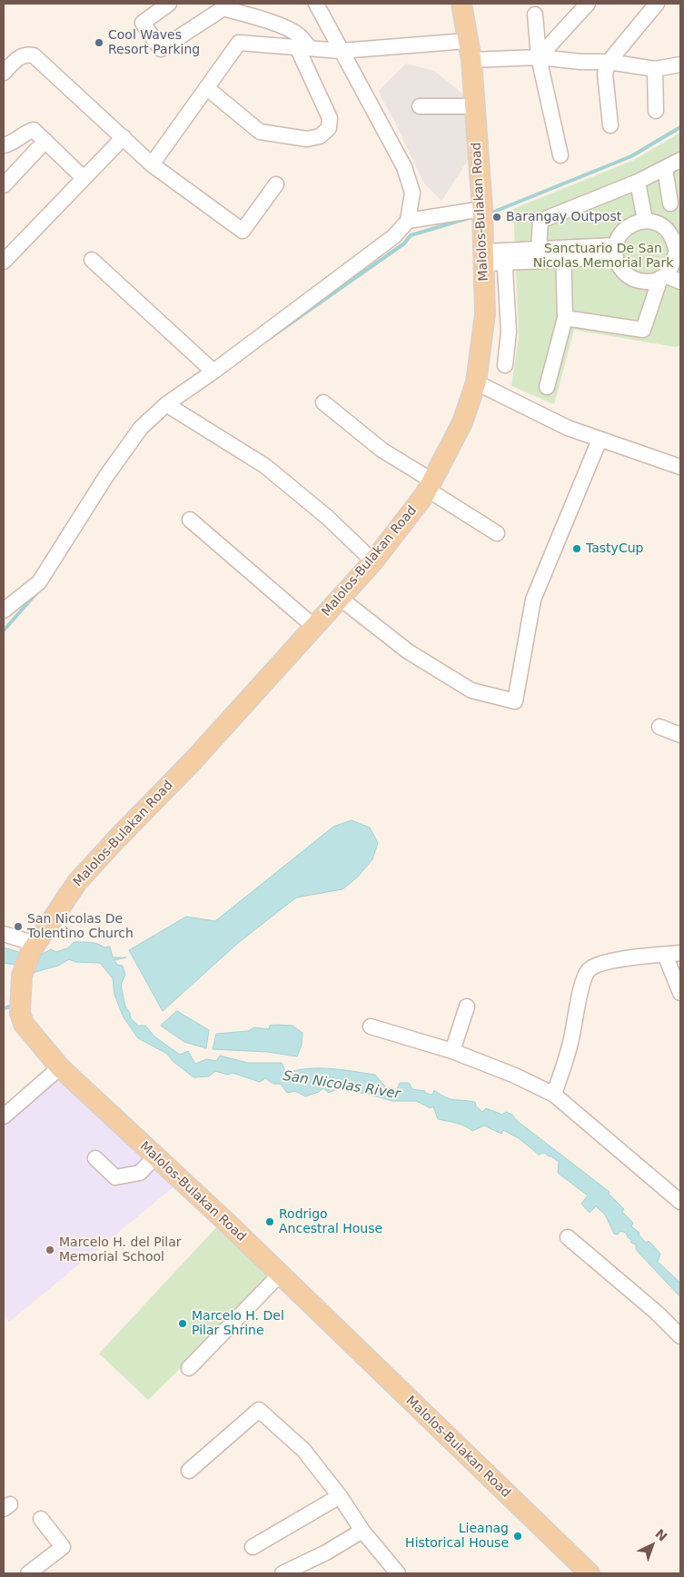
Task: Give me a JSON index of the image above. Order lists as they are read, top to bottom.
{
  "streets": {
    "main road": ["Malolos-Bulakan Road"]
  },
  "water": ["San Nicolas River"],
  "parks": ["Sanctuario De San Nicolas Memorial Park"],
  "places": [
    "Cool Waves Resort Parking",
    "Barangay Outpost",
    "TastyCup",
    "San Nicolas De Tolentino Church",
    "Rodrigo Ancestral House",
    "Marcelo H. del Pilar Memorial School",
    "Marcelo H. Del Pilar Shrine",
    "Lieanag Historical House"
  ],
  "north": "top right"
}
